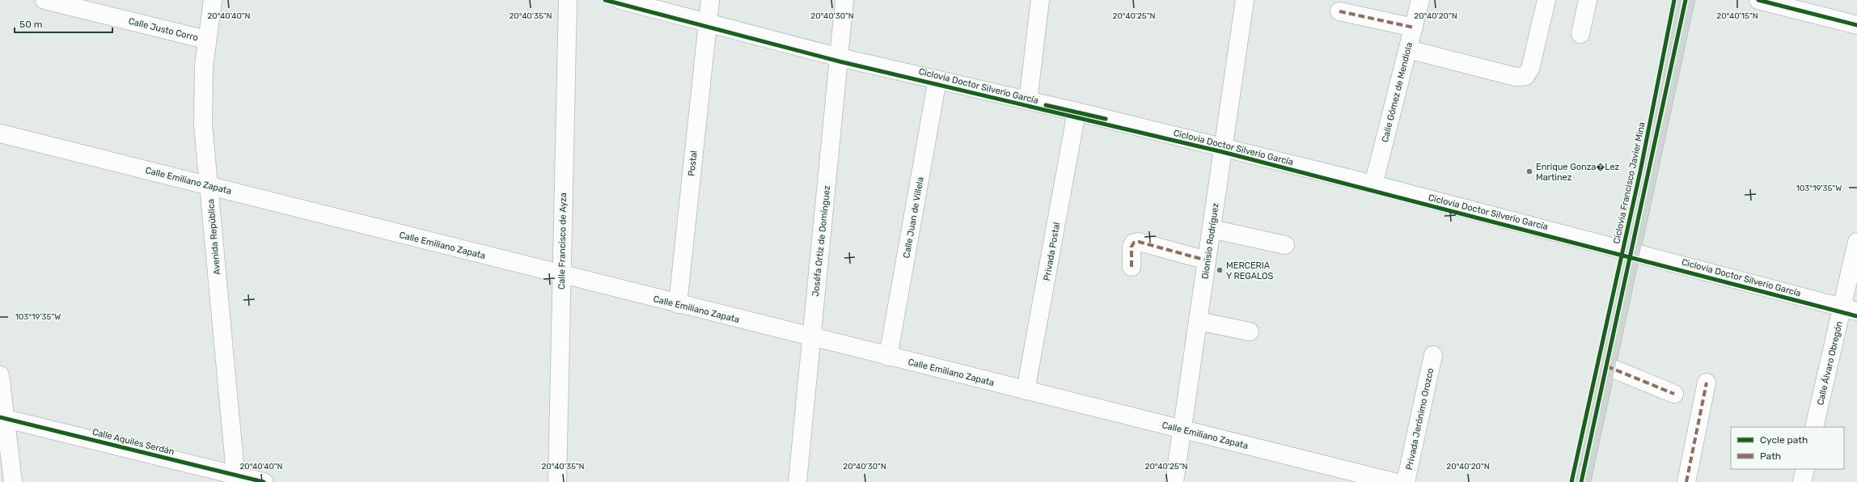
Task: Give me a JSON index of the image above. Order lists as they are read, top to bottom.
{
  "streets": {
    "street": [
      "Calle Justo Corro",
      "Calle Gómez de Mendiola",
      "Postal",
      "Calle Emiliano Zapata",
      "Calle Juan de Villela",
      "Avenida República",
      "Calle Francisco de Ayza",
      "Joséfa Ortiz de Domínguez",
      "Dionisio Rodríguez",
      "Privada Postal",
      "Calle Álvaro Obregón",
      "Privada Jerónimo Orozco",
      "Calle Aquiles Serdán"
    ],
    "cycle path": ["Ciclovia Doctor Silverio García", "Ciclovia Francisco Javier Mina"]
  },
  "crossings": [
    ["Calle Justo Corro", "Avenida República"],
    ["Postal", "Calle Emiliano Zapata"],
    ["Calle Emiliano Zapata", "Calle Juan de Villela"],
    ["Calle Emiliano Zapata", "Avenida República"],
    ["Calle Emiliano Zapata", "Calle Francisco de Ayza"],
    ["Calle Emiliano Zapata", "Joséfa Ortiz de Domínguez"],
    ["Calle Emiliano Zapata", "Dionisio Rodríguez"],
    ["Calle Emiliano Zapata", "Privada Postal"],
    ["Avenida República", "Calle Aquiles Serdán"]
  ],
  "places": ["Enrique Gonza�Lez Martinez", "MERCERIA Y REGALOS"],
  "legend": ["Cycle path", "Path"],
  "scale_bar": "50 m",
  "coordinates": [
    "20°40'40\"N",
    "20°40'35\"N",
    "20°40'30\"N",
    "20°40'25\"N",
    "20°40'20\"N",
    "20°40'15\"N",
    "103°19'35\"W"
  ]
}
